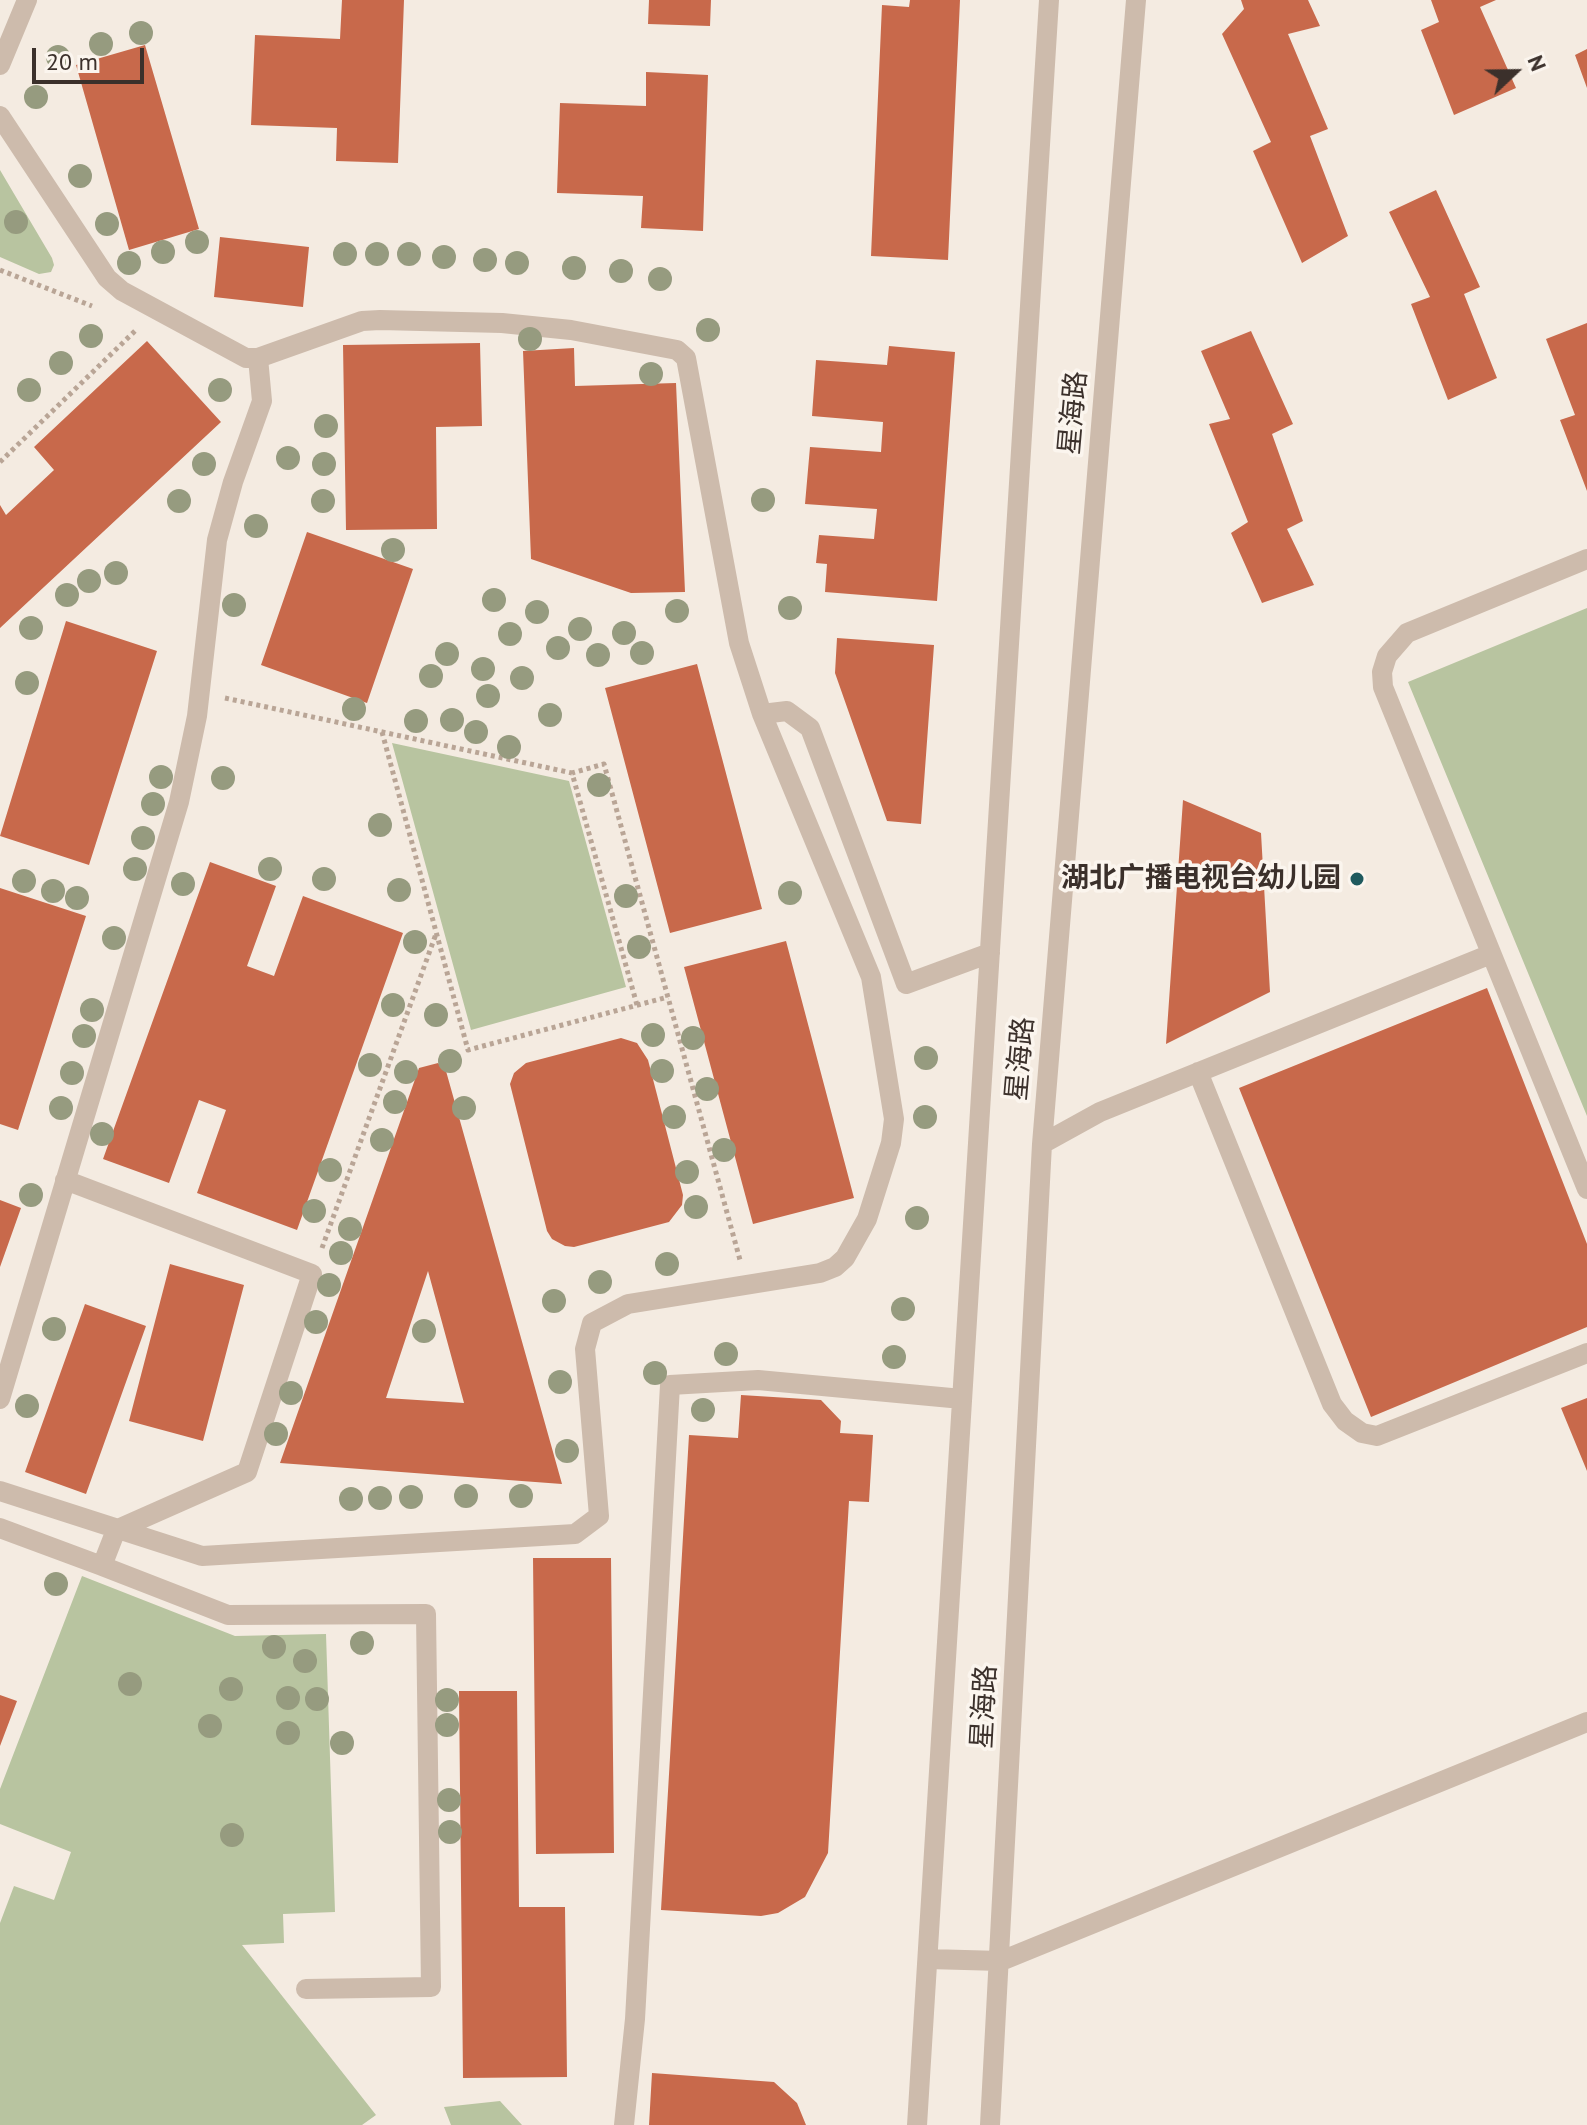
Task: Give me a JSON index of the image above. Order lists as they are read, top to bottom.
{
  "streets": {
    "street": ["星海路"]
  },
  "places": ["湖北广播电视台幼儿园"],
  "scale_bar": "20 m",
  "north": "right"
}
